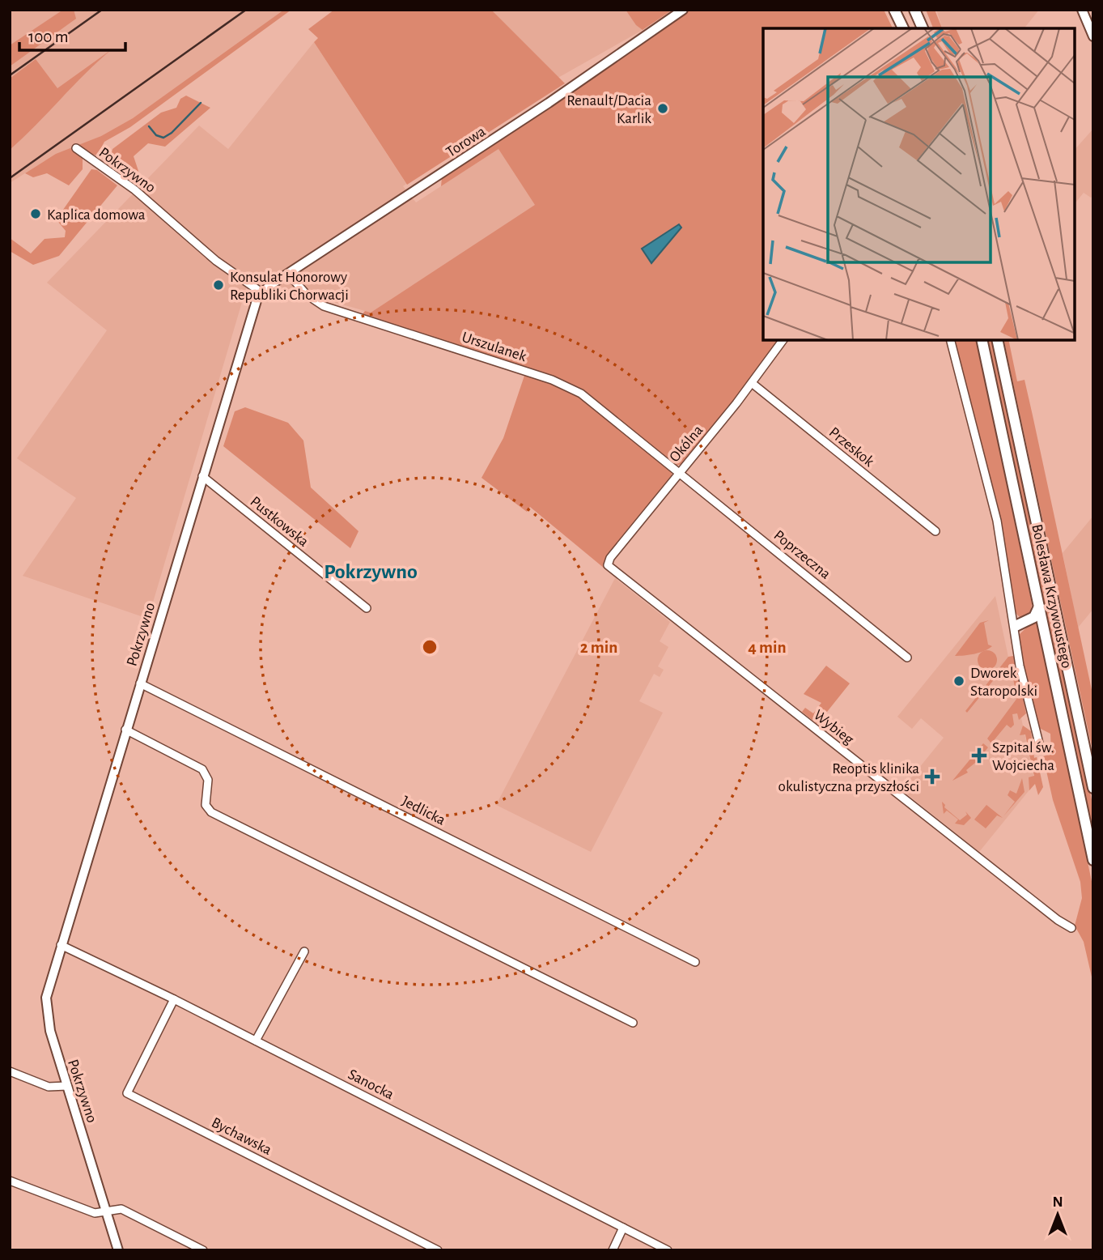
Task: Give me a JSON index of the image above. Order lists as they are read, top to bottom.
{
  "streets": {
    "main road": ["Bolesława Krzywoustego"],
    "street": [
      "Torowa",
      "Pokrzywno",
      "Urszulanek",
      "Okólna",
      "Przeskok",
      "Pustkowska",
      "Poprzeczna",
      "Wybieg",
      "Jedlicka",
      "Sanocka",
      "Bychawska"
    ]
  },
  "crossings": [
    ["Torowa", "Pokrzywno"],
    ["Torowa", "Urszulanek"],
    ["Pokrzywno", "Pustkowska"],
    ["Pokrzywno", "Jedlicka"],
    ["Pokrzywno", "Sanocka"],
    ["Urszulanek", "Okólna"],
    ["Urszulanek", "Poprzeczna"],
    ["Okólna", "Przeskok"],
    ["Okólna", "Poprzeczna"],
    ["Okólna", "Wybieg"],
    ["Sanocka", "Bychawska"]
  ],
  "districts": ["Pokrzywno"],
  "places": {
    "other": [
      "Renault/Dacia Karlik",
      "Kaplica domowa",
      "Konsulat Honorowy Republiki Chorwacji",
      "Dworek Staropolski"
    ],
    "health": ["Szpital św. Wojciecha", "Reoptis klinika okulistyczna przyszłości"]
  },
  "scale_bar": "100 m",
  "north": "top",
  "rings": ["2 min", "4 min"]
}
